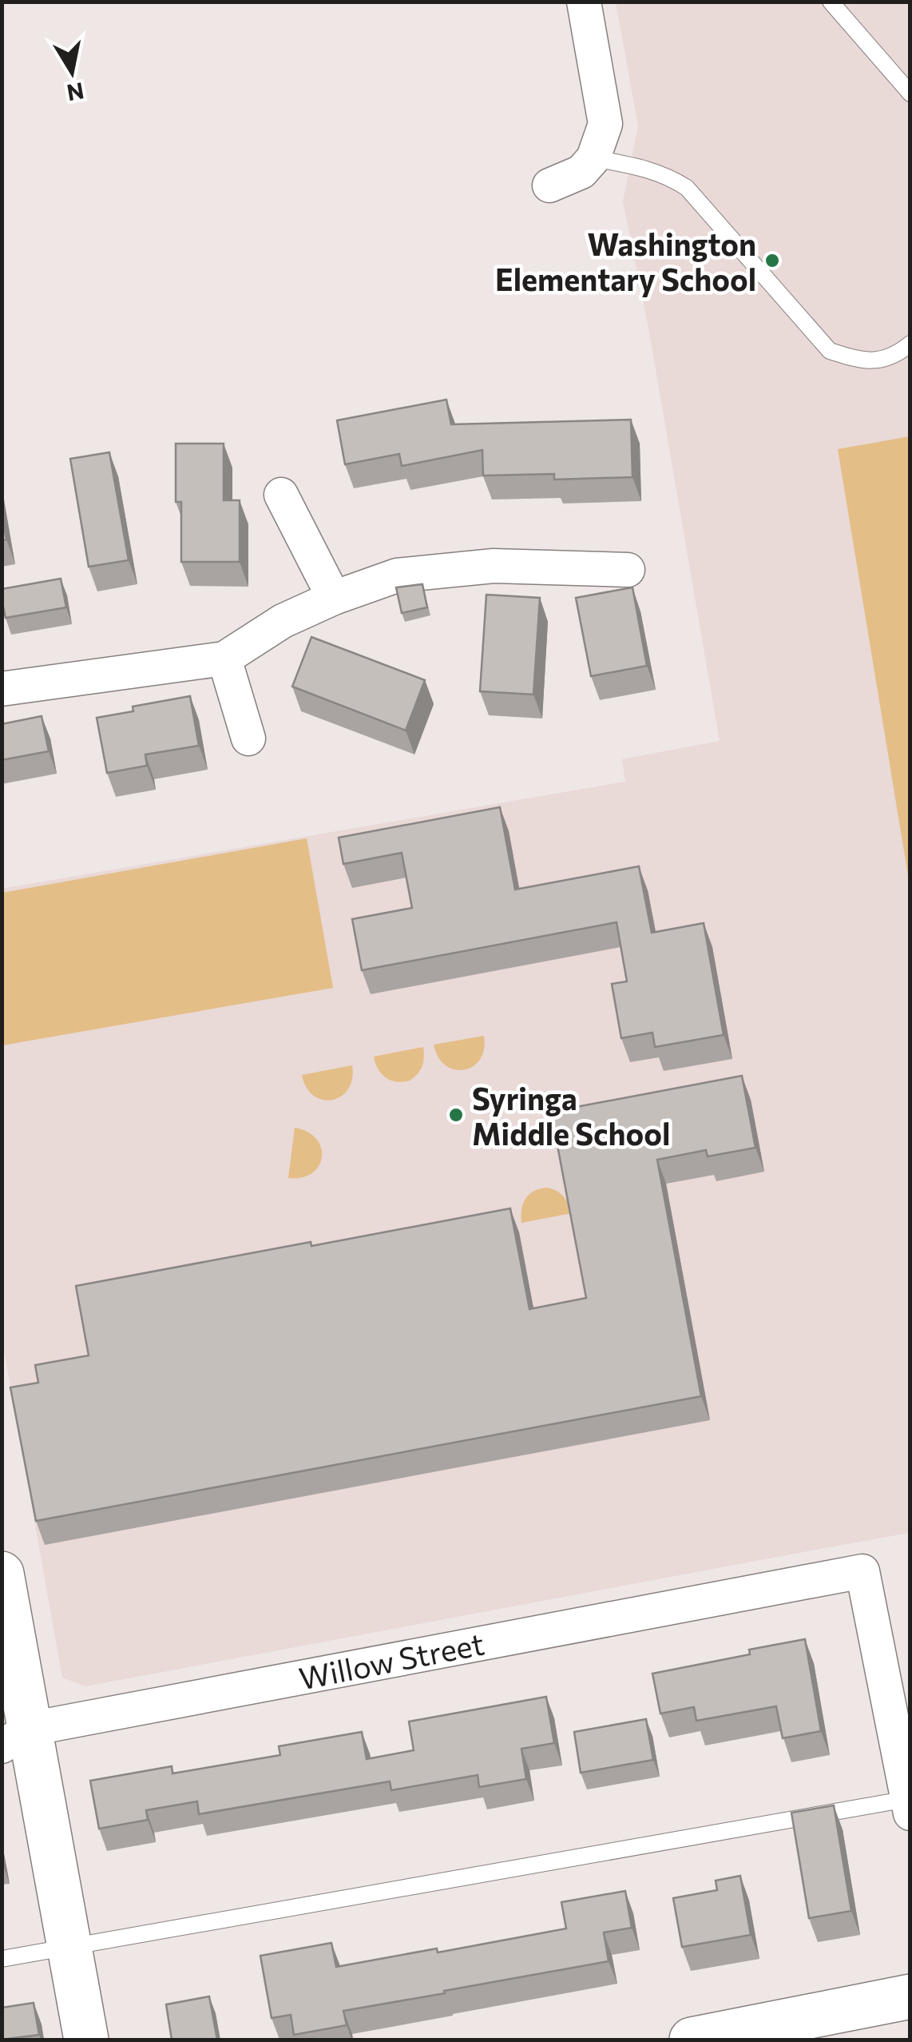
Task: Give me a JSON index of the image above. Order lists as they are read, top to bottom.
{
  "streets": {
    "street": ["Willow Street"]
  },
  "places": ["Washington Elementary School", "Syringa Middle School"],
  "north": "bottom"
}
